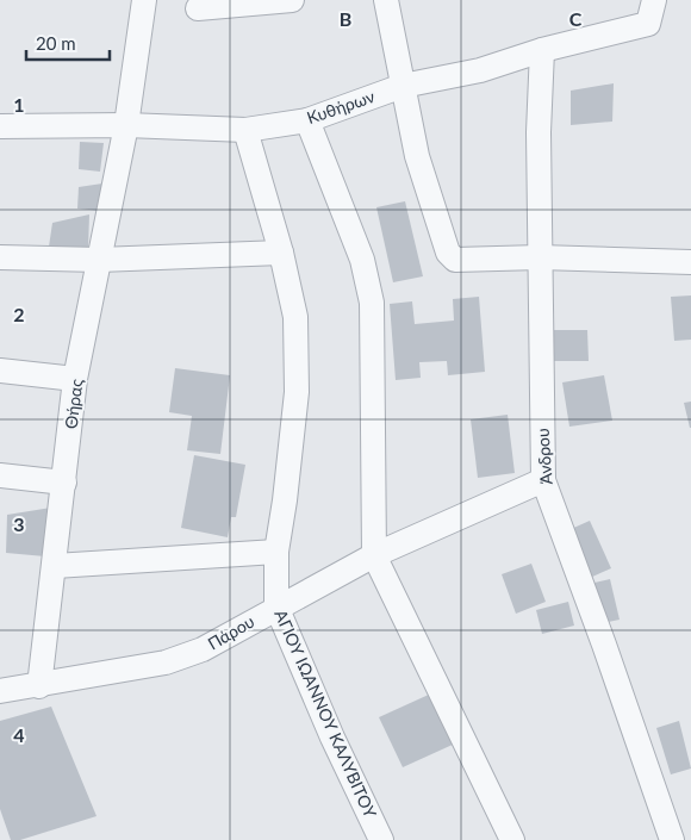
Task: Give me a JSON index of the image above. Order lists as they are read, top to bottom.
{
  "streets": {
    "street": [
      "Κυθήρων",
      "Θήρας",
      "Άνδρου",
      "Πάρου",
      "ΑΓΙΟΥ ΙΩΑΝΝΟΥ ΚΑΛΥΒΙΤΟΥ"
    ]
  },
  "crossings": [
    ["Κυθήρων", "Θήρας"],
    ["Κυθήρων", "Άνδρου"],
    ["Κυθήρων", "ΑΓΙΟΥ ΙΩΑΝΝΟΥ ΚΑΛΥΒΙΤΟΥ"],
    ["Θήρας", "Πάρου"],
    ["Άνδρου", "Πάρου"],
    ["Πάρου", "ΑΓΙΟΥ ΙΩΑΝΝΟΥ ΚΑΛΥΒΙΤΟΥ"]
  ],
  "scale_bar": "20 m",
  "grid": {
    "columns": ["B", "C"],
    "rows": [
      "1",
      "2",
      "3",
      "4"
    ]
  }
}
